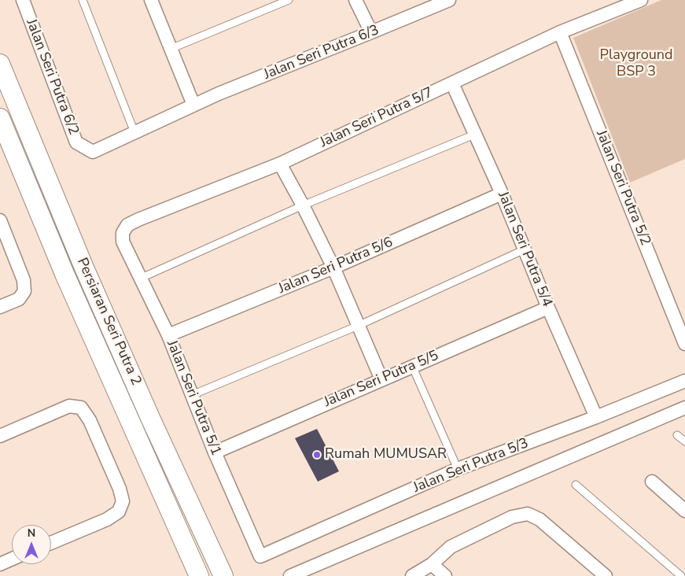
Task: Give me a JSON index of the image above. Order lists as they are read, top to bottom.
{
  "streets": {
    "street": [
      "Jalan Seri Putra 6/3",
      "Jalan Seri Putra 6/2",
      "Jalan Seri Putra 5/7",
      "Jalan Seri Putra 5/2",
      "Jalan Seri Putra 5/4",
      "Jalan Seri Putra 5/6",
      "Persiaran Seri Putra 2",
      "Jalan Seri Putra 5/5",
      "Jalan Seri Putra 5/1",
      "Jalan Seri Putra 5/3"
    ]
  },
  "crossings": [
    ["Jalan Seri Putra 6/3", "Jalan Seri Putra 6/2"],
    ["Jalan Seri Putra 5/7", "Jalan Seri Putra 5/2"],
    ["Jalan Seri Putra 5/7", "Jalan Seri Putra 5/4"],
    ["Jalan Seri Putra 5/7", "Jalan Seri Putra 5/1"],
    ["Jalan Seri Putra 5/4", "Jalan Seri Putra 5/6"],
    ["Jalan Seri Putra 5/4", "Jalan Seri Putra 5/5"],
    ["Jalan Seri Putra 5/4", "Jalan Seri Putra 5/3"],
    ["Jalan Seri Putra 5/6", "Jalan Seri Putra 5/1"],
    ["Jalan Seri Putra 5/5", "Jalan Seri Putra 5/1"],
    ["Jalan Seri Putra 5/1", "Jalan Seri Putra 5/3"]
  ],
  "parks": ["Playground BSP 3"],
  "places": ["Rumah MUMUSAR"],
  "north": "top"
}
